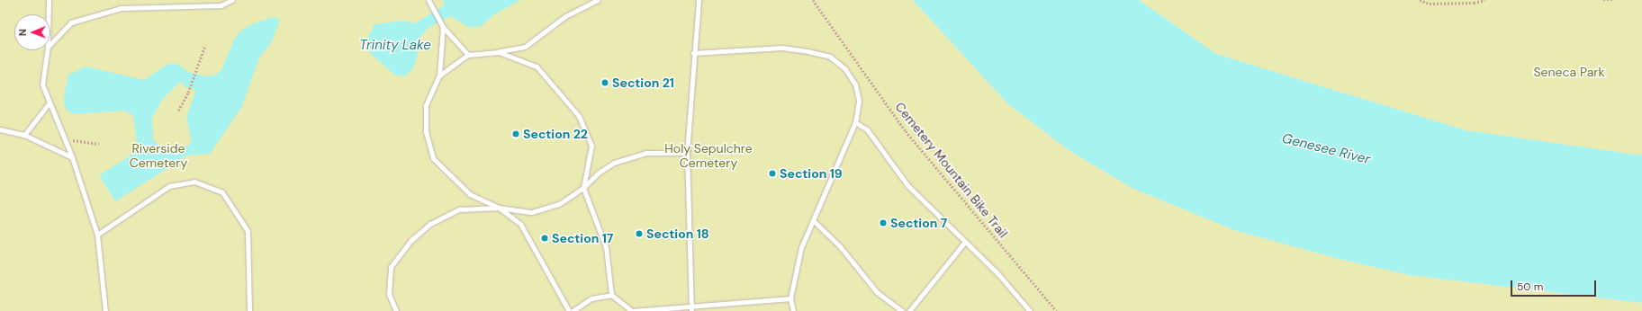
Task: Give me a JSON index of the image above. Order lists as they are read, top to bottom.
{
  "streets": {
    "path": ["Cemetery Mountain Bike Trail"]
  },
  "water": ["Trinity Lake", "Genesee River"],
  "parks": ["Seneca Park", "Riverside Cemetery", "Holy Sepulchre Cemetery"],
  "places": [
    "Section 21",
    "Section 22",
    "Section 19",
    "Section 7",
    "Section 18",
    "Section 17"
  ],
  "scale_bar": "50 m",
  "north": "left"
}
